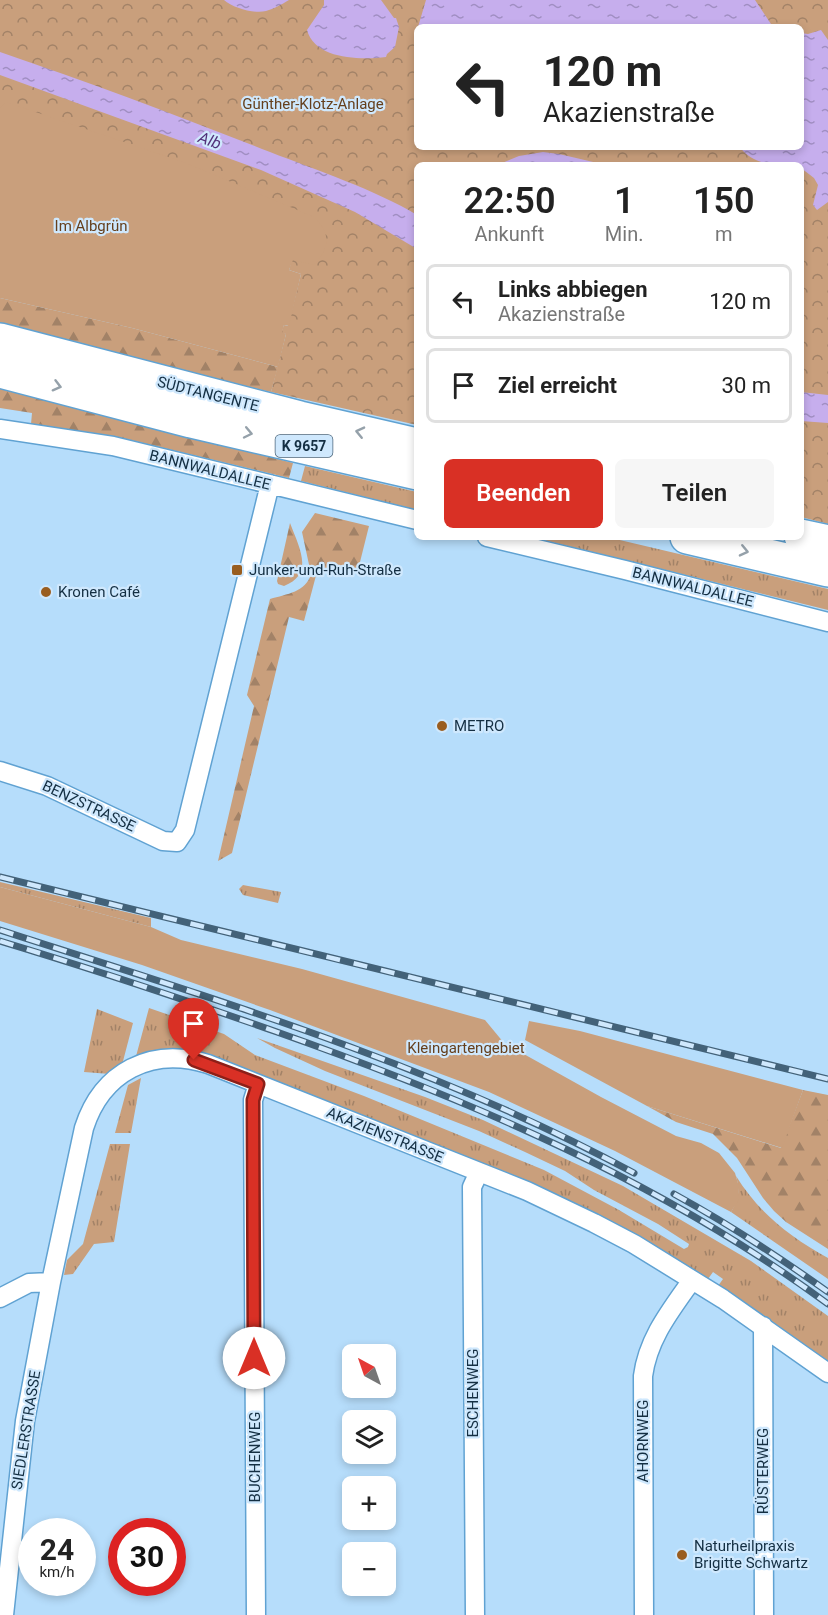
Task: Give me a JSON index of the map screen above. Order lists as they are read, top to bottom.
{
  "streets": {
    "highway": ["SÜDTANGENTE", "K 9657"],
    "street": [
      "BANNWALDALLEE",
      "BENZSTRASSE",
      "AKAZIENSTRASSE",
      "ESCHENWEG",
      "SIEDLERSTRASSE",
      "AHORNWEG",
      "BUCHENWEG",
      "RÜSTERWEG"
    ]
  },
  "crossings": [
    ["BANNWALDALLEE", "BENZSTRASSE"],
    ["AKAZIENSTRASSE", "ESCHENWEG"],
    ["AKAZIENSTRASSE", "SIEDLERSTRASSE"],
    ["AKAZIENSTRASSE", "AHORNWEG"],
    ["AKAZIENSTRASSE", "BUCHENWEG"],
    ["AKAZIENSTRASSE", "RÜSTERWEG"]
  ],
  "water": ["Alb"],
  "parks": ["Günther-Klotz-Anlage", "Im Albgrün", "Kleingartengebiet"],
  "places": {
    "transit": ["Junker-und-Ruh-Straße"],
    "other": ["Kronen Café", "METRO", "Naturheilpraxis Brigitte Schwartz"]
  },
  "north": "top left",
  "page": {
    "turn": ["120 m", "Akazienstraße"],
    "eta": [
      "22:50",
      "Ankunft",
      "1",
      "Min.",
      "150",
      "m"
    ],
    "list": [
      {
        "name": "Links abbiegen",
        "note": "Akazienstraße",
        "value": "120 m"
      },
      {
        "name": "Ziel erreicht",
        "value": "30 m"
      }
    ],
    "buttons": ["Beenden", "Teilen"],
    "map_buttons": ["+", "−"],
    "speed": "24 km/h",
    "limit": "30"
  }
}
